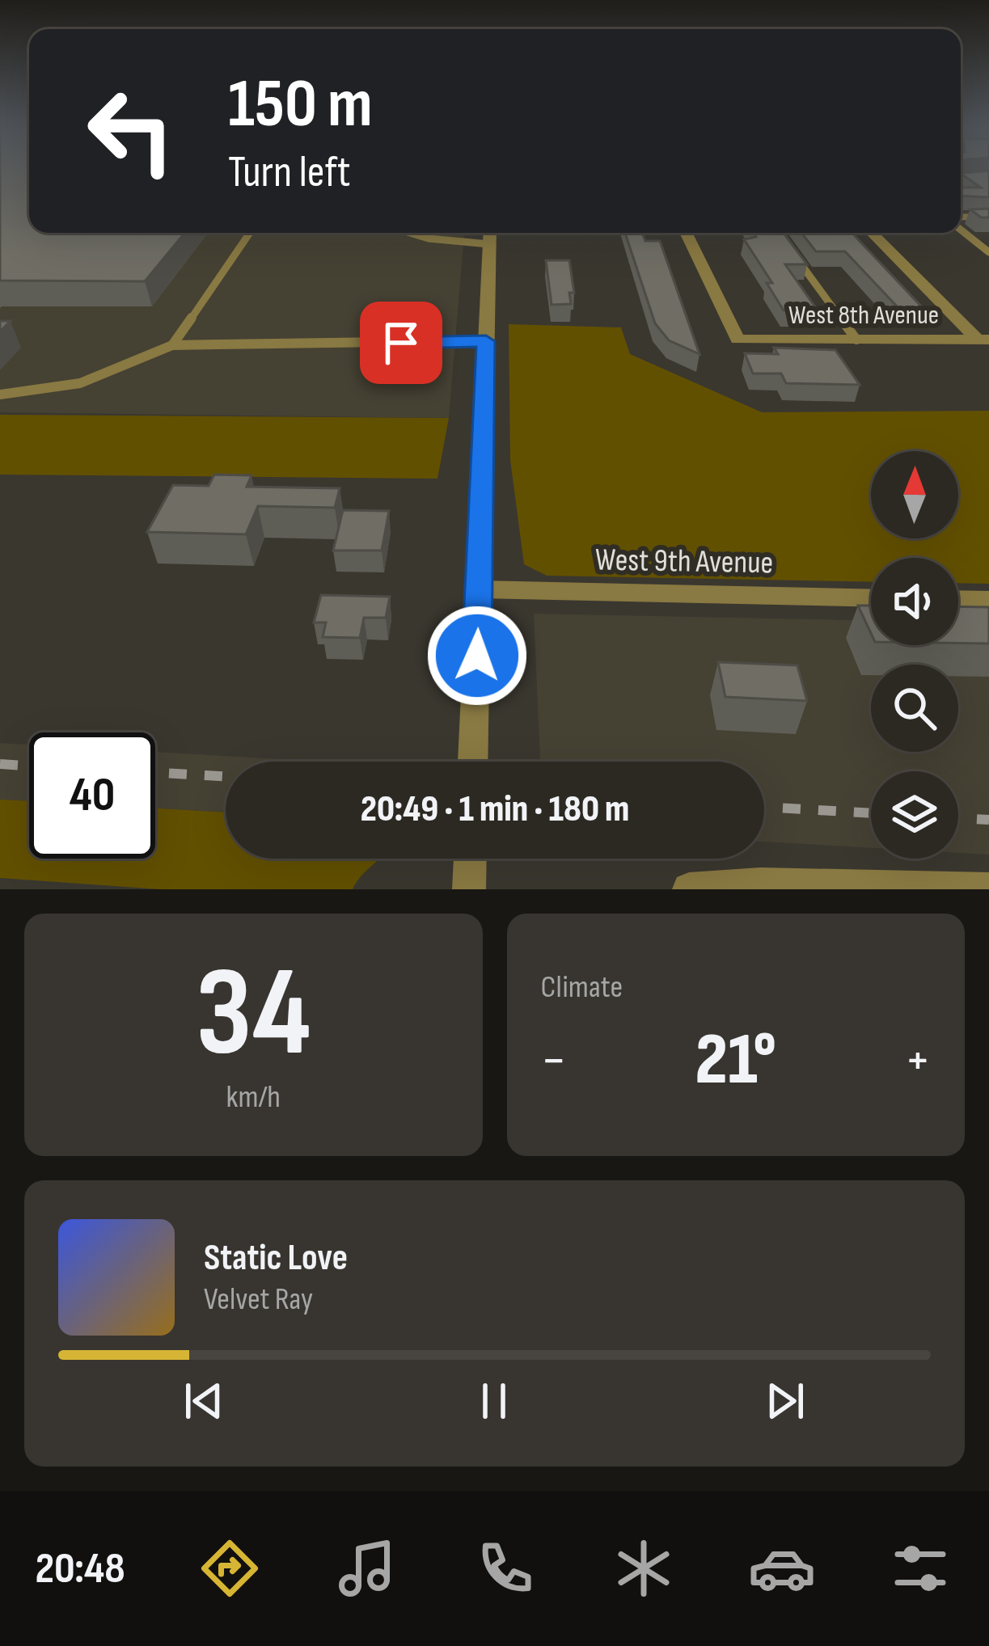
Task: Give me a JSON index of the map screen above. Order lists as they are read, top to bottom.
{
  "streets": {
    "street": ["West 8th Avenue", "West 9th Avenue"]
  },
  "north": "top",
  "page": {
    "turn": ["150 m", "Turn left"],
    "limit": "40",
    "trip": "20:49 · 1 min · 180 m",
    "tile": [
      ["34", "km/h"],
      "Climate"
    ],
    "heat": ["−", "21°", "+"],
    "song": ["Static Love", "Velvet Ray"],
    "tabs": "20:48"
  }
}
